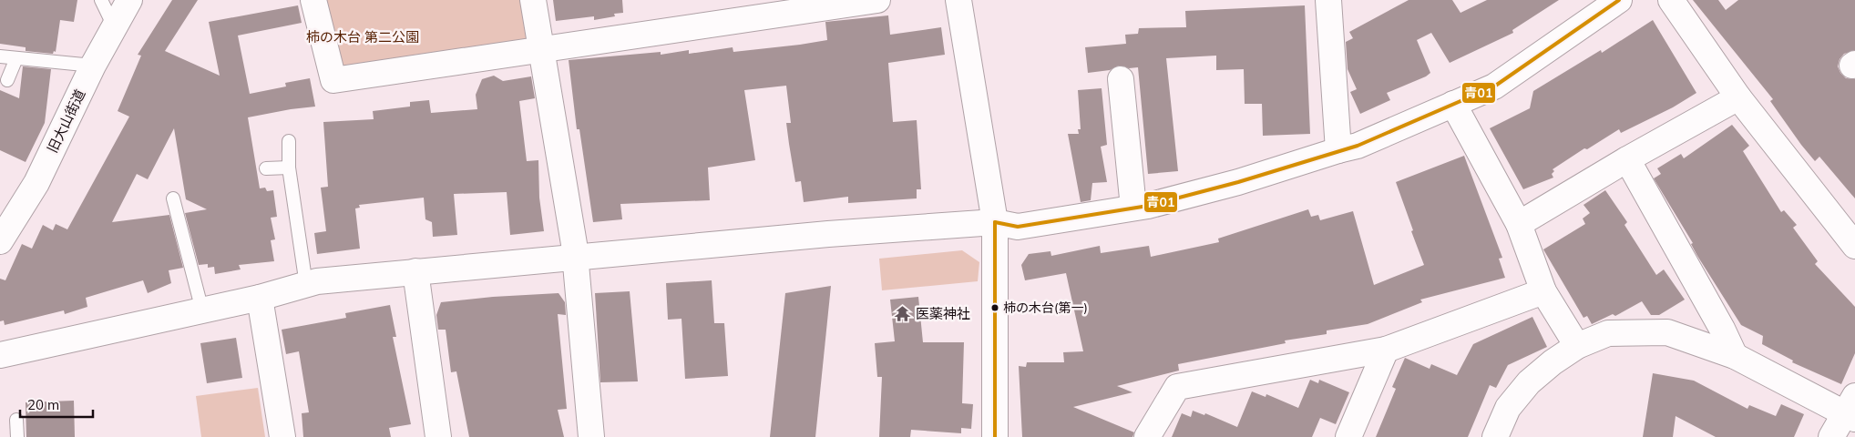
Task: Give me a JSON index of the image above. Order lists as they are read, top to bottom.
{
  "streets": {
    "street": ["旧大山街道"]
  },
  "parks": ["柿の木台 第二公園"],
  "places": {
    "other": ["柿の木台(第一)"],
    "temple": ["医薬神社"]
  },
  "lines": ["transit line 青01"],
  "scale_bar": "20 m"
}
